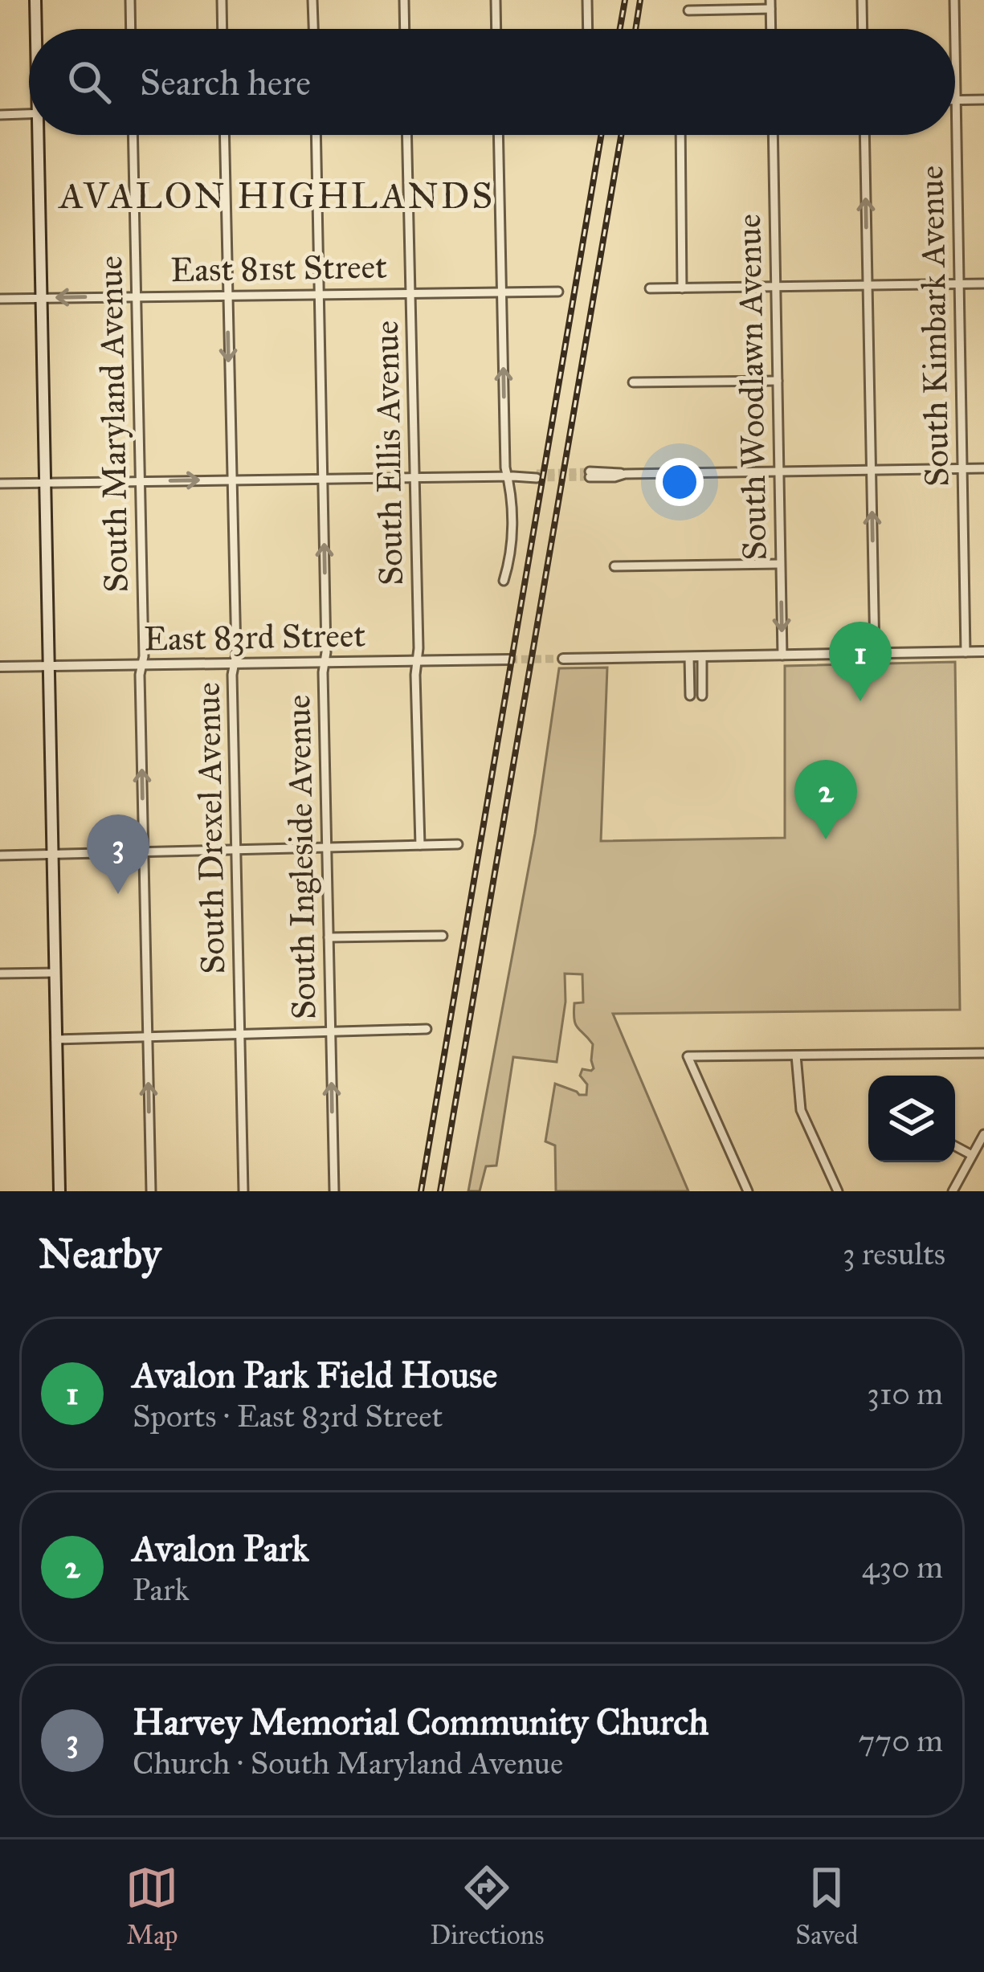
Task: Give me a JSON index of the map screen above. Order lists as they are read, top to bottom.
{
  "streets": {
    "street": [
      "East 81st Street",
      "South Kimbark Avenue",
      "South Woodlawn Avenue",
      "South Maryland Avenue",
      "South Ellis Avenue",
      "East 83rd Street",
      "South Drexel Avenue",
      "South Ingleside Avenue"
    ]
  },
  "crossings": [
    ["East 81st Street", "South Maryland Avenue"],
    ["East 81st Street", "South Ellis Avenue"],
    ["East 81st Street", "South Drexel Avenue"],
    ["East 81st Street", "South Ingleside Avenue"],
    ["South Maryland Avenue", "East 83rd Street"],
    ["South Ellis Avenue", "East 83rd Street"],
    ["East 83rd Street", "South Drexel Avenue"],
    ["East 83rd Street", "South Ingleside Avenue"]
  ],
  "districts": ["AVALON HIGHLANDS"],
  "page": {
    "search": "Search here",
    "pins": ["1", "2", "3"],
    "heading": ["Nearby", "3 results"],
    "list": [
      {
        "mark": "1",
        "name": "Avalon Park Field House",
        "note": "Sports · East 83rd Street",
        "value": "310 m"
      },
      {
        "mark": "2",
        "name": "Avalon Park",
        "note": "Park",
        "value": "430 m"
      },
      {
        "mark": "3",
        "name": "Harvey Memorial Community Church",
        "note": "Church · South Maryland Avenue",
        "value": "770 m"
      }
    ],
    "nav": ["Map", "Directions", "Saved"]
  }
}
